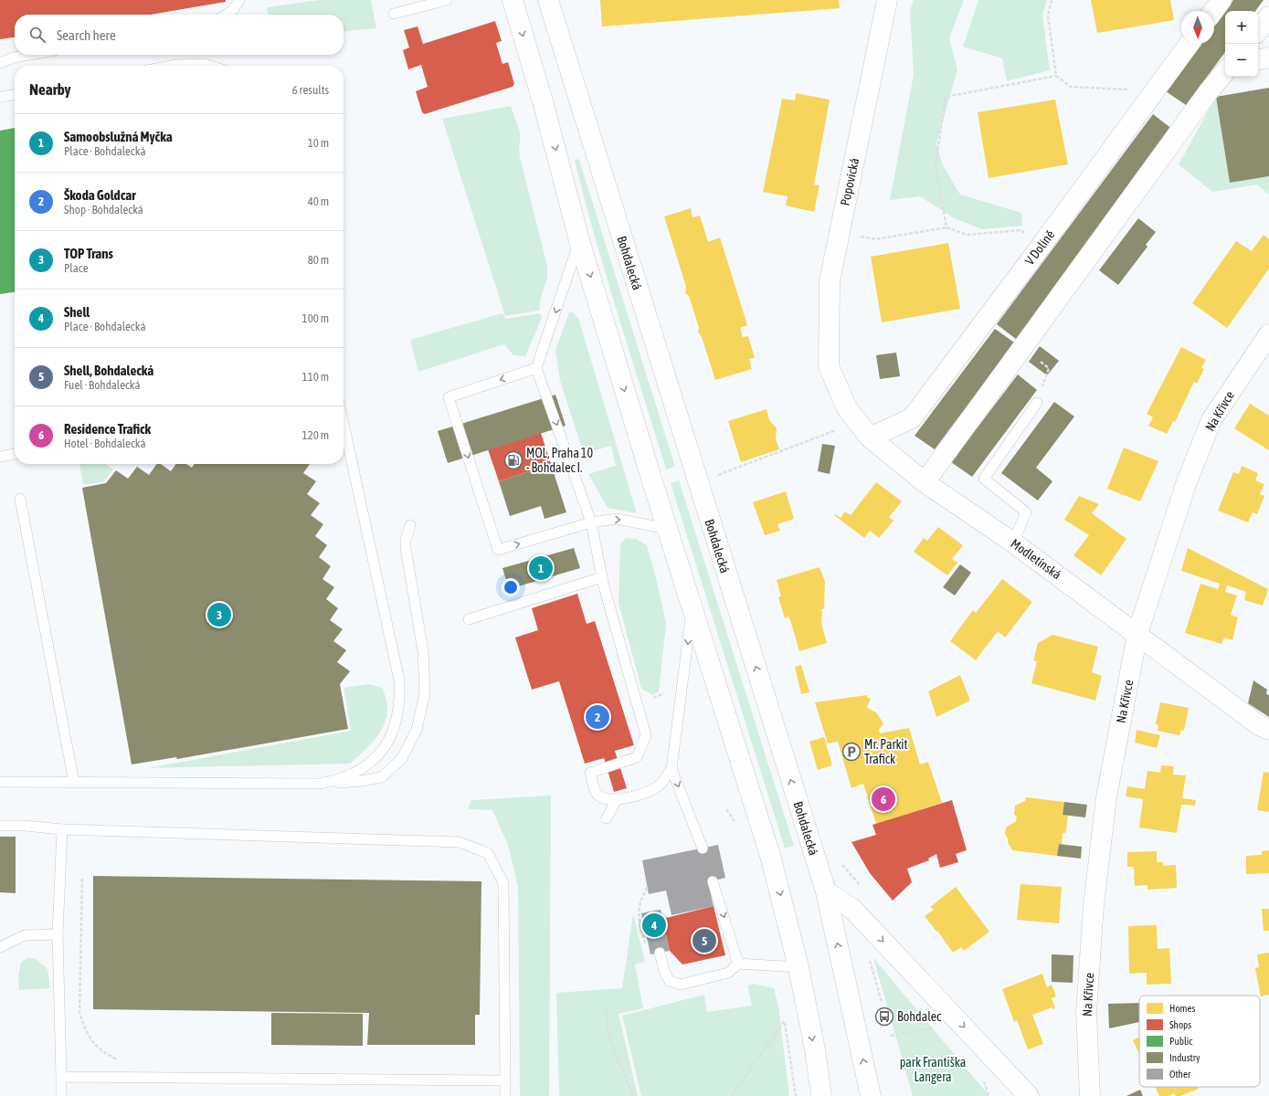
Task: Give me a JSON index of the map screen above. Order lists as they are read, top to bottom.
{
  "streets": {
    "street": [
      "Popovická",
      "V Dolině",
      "Bohdalecká",
      "Na Křivce",
      "Modletínská"
    ]
  },
  "crossings": [
    ["Popovická", "Modletínská"],
    ["V Dolině", "Modletínská"],
    ["Na Křivce", "Modletínská"]
  ],
  "parks": ["park Františka Langera"],
  "places": {
    "fuel station": ["MOL, Praha 10 - Bohdalec I."],
    "parking": ["Mr. Parkit Trafick"],
    "bus stop": ["Bohdalec"]
  },
  "legend": [
    "Homes",
    "Shops",
    "Public",
    "Industry",
    "Other"
  ],
  "north": "bottom",
  "page": {
    "map_buttons": ["+", "−"],
    "search": "Search here",
    "heading": ["Nearby", "6 results"],
    "list": [
      {
        "mark": "1",
        "name": "Samoobslužná Myčka",
        "note": "Place · Bohdalecká",
        "value": "10 m"
      },
      {
        "mark": "2",
        "name": "Škoda Goldcar",
        "note": "Shop · Bohdalecká",
        "value": "40 m"
      },
      {
        "mark": "3",
        "name": "TOP Trans",
        "note": "Place",
        "value": "80 m"
      },
      {
        "mark": "4",
        "name": "Shell",
        "note": "Place · Bohdalecká",
        "value": "100 m"
      },
      {
        "mark": "5",
        "name": "Shell, Bohdalecká",
        "note": "Fuel · Bohdalecká",
        "value": "110 m"
      },
      {
        "mark": "6",
        "name": "Residence Trafick",
        "note": "Hotel · Bohdalecká",
        "value": "120 m"
      }
    ],
    "pins": [
      "1",
      "3",
      "2",
      "6",
      "4",
      "5"
    ]
  }
}
